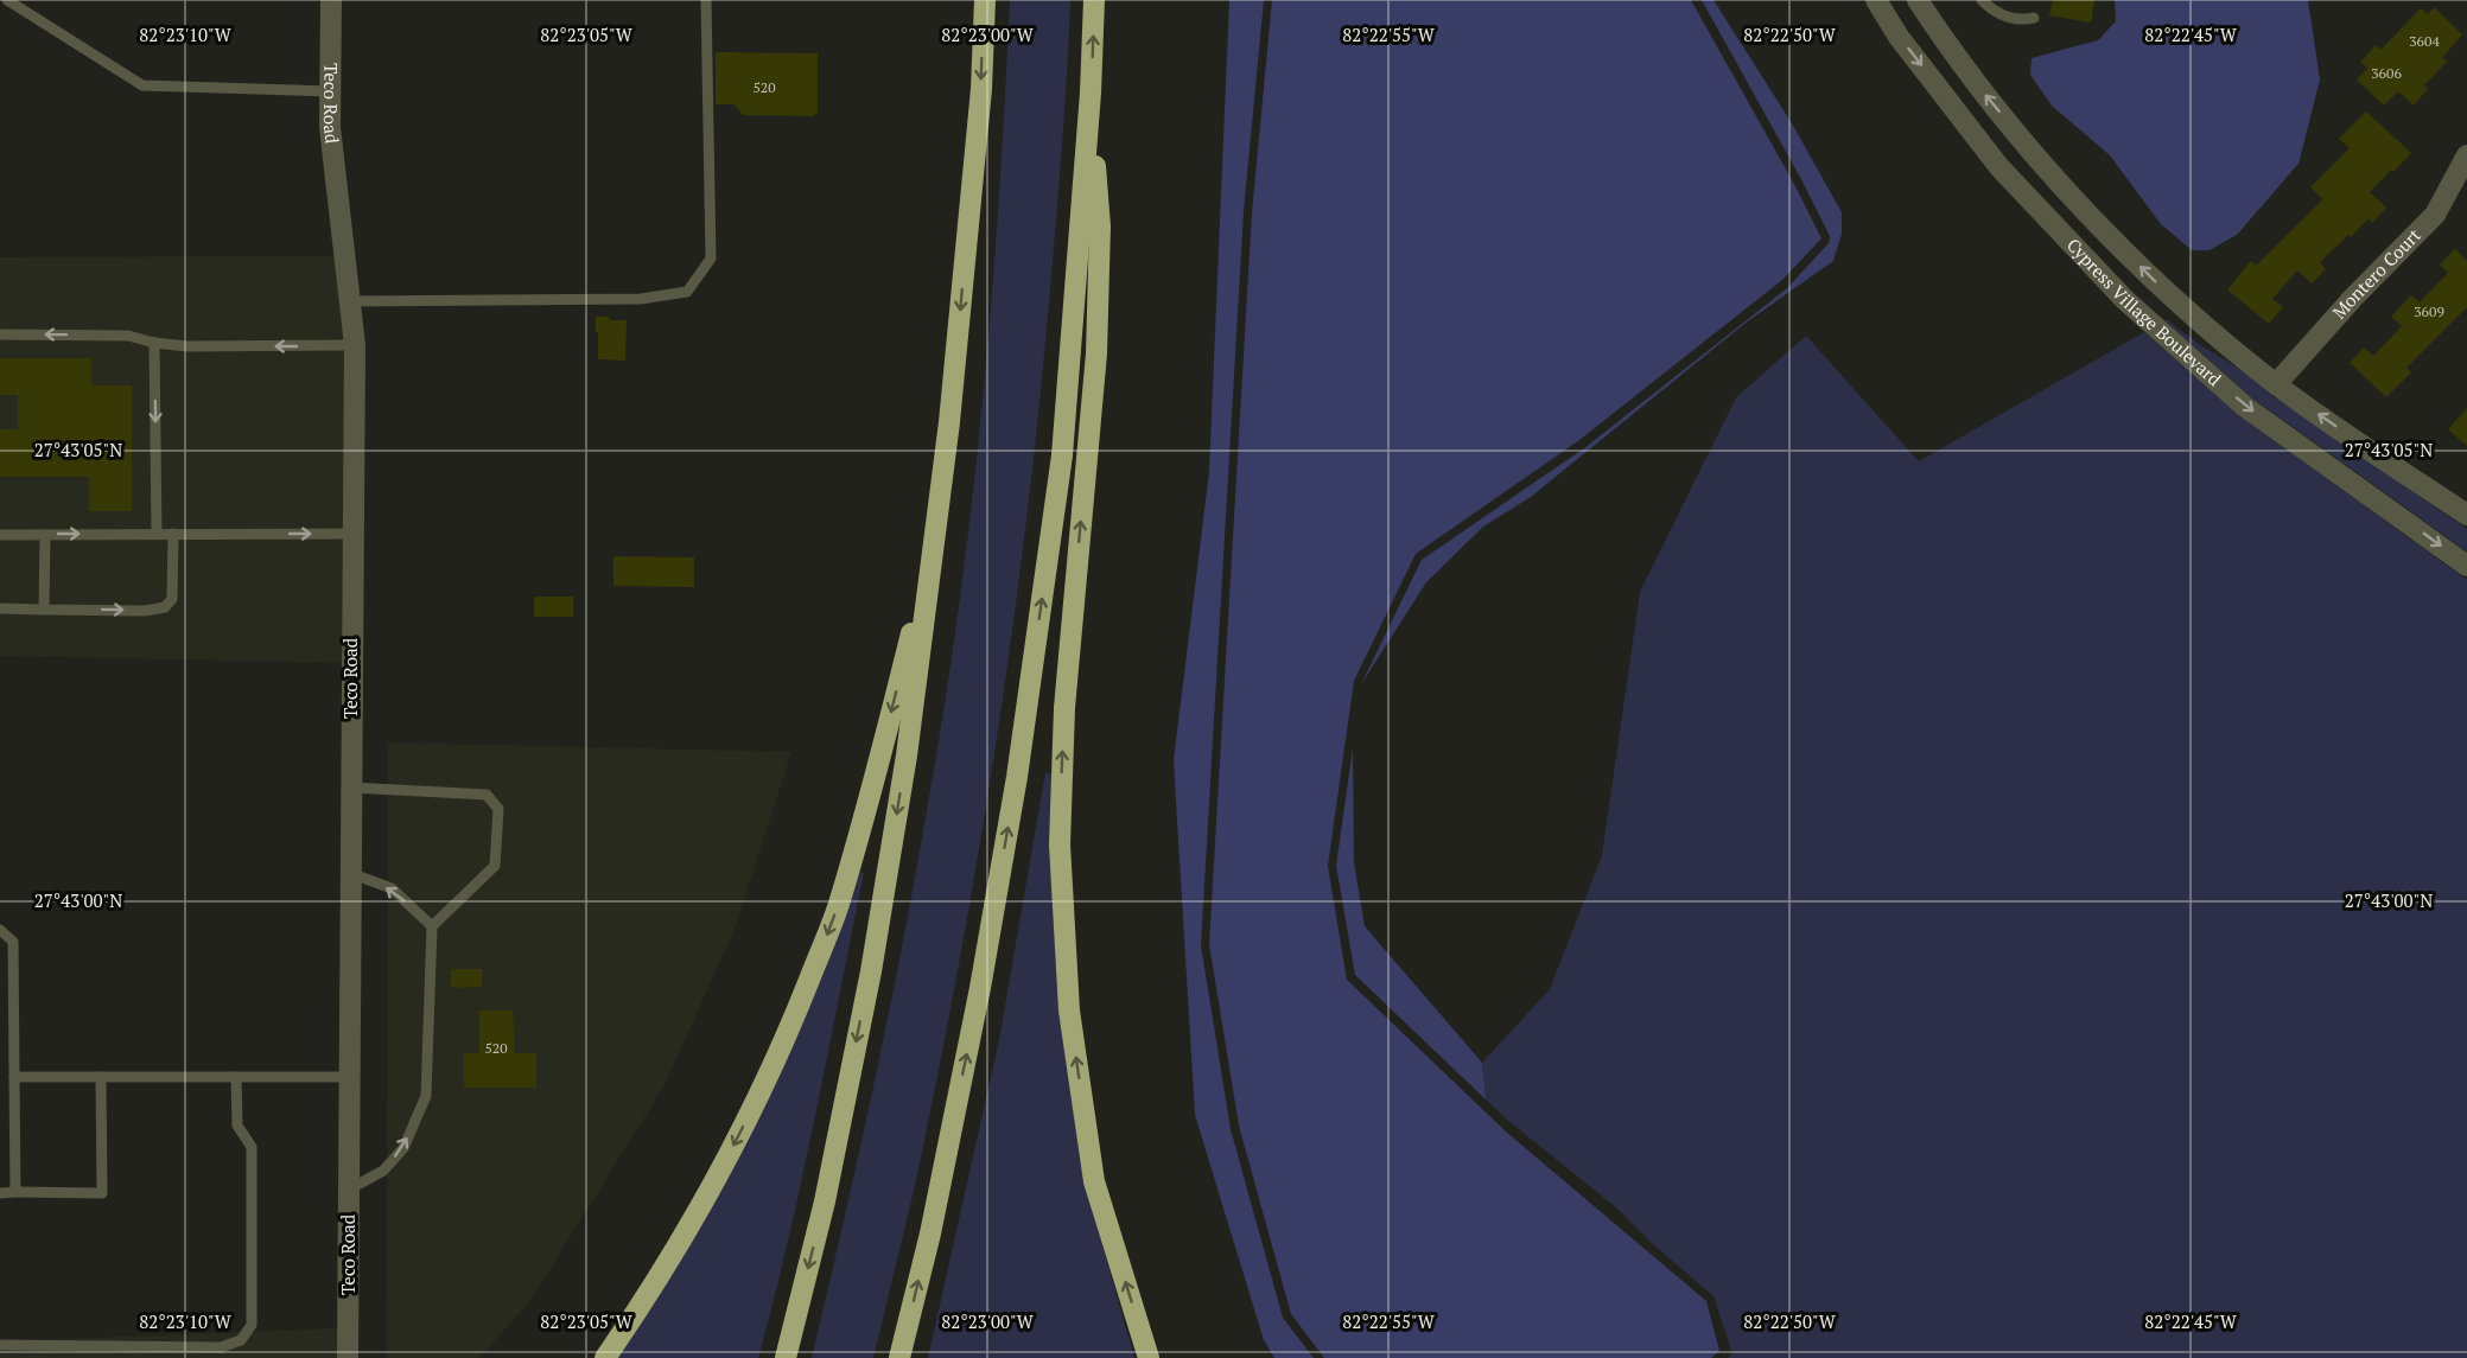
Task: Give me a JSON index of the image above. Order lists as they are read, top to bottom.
{
  "streets": {
    "street": ["Teco Road", "Montero Court", "Cypress Village Boulevard"]
  },
  "crossings": [
    ["Montero Court", "Cypress Village Boulevard"]
  ],
  "house_numbers": [
    "3604",
    "3606",
    "520",
    "3609",
    "520"
  ],
  "coordinates": [
    "82°23'10\"W",
    "82°23'05\"W",
    "82°23'00\"W",
    "82°22'55\"W",
    "82°22'50\"W",
    "82°22'45\"W",
    "27°43'05\"N",
    "27°43'00\"N"
  ]
}
